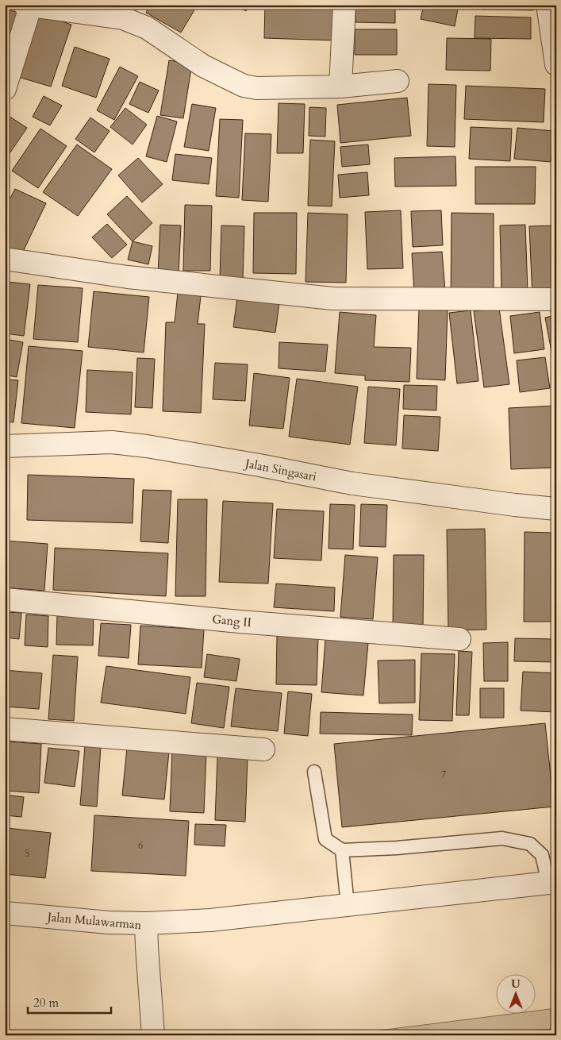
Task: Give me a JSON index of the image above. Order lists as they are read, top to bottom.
{
  "streets": {
    "street": ["Jalan Singasari", "Gang II", "Jalan Mulawarman"]
  },
  "house_numbers": ["7", "6", "5"],
  "scale_bar": "20 m",
  "north": "top"
}
